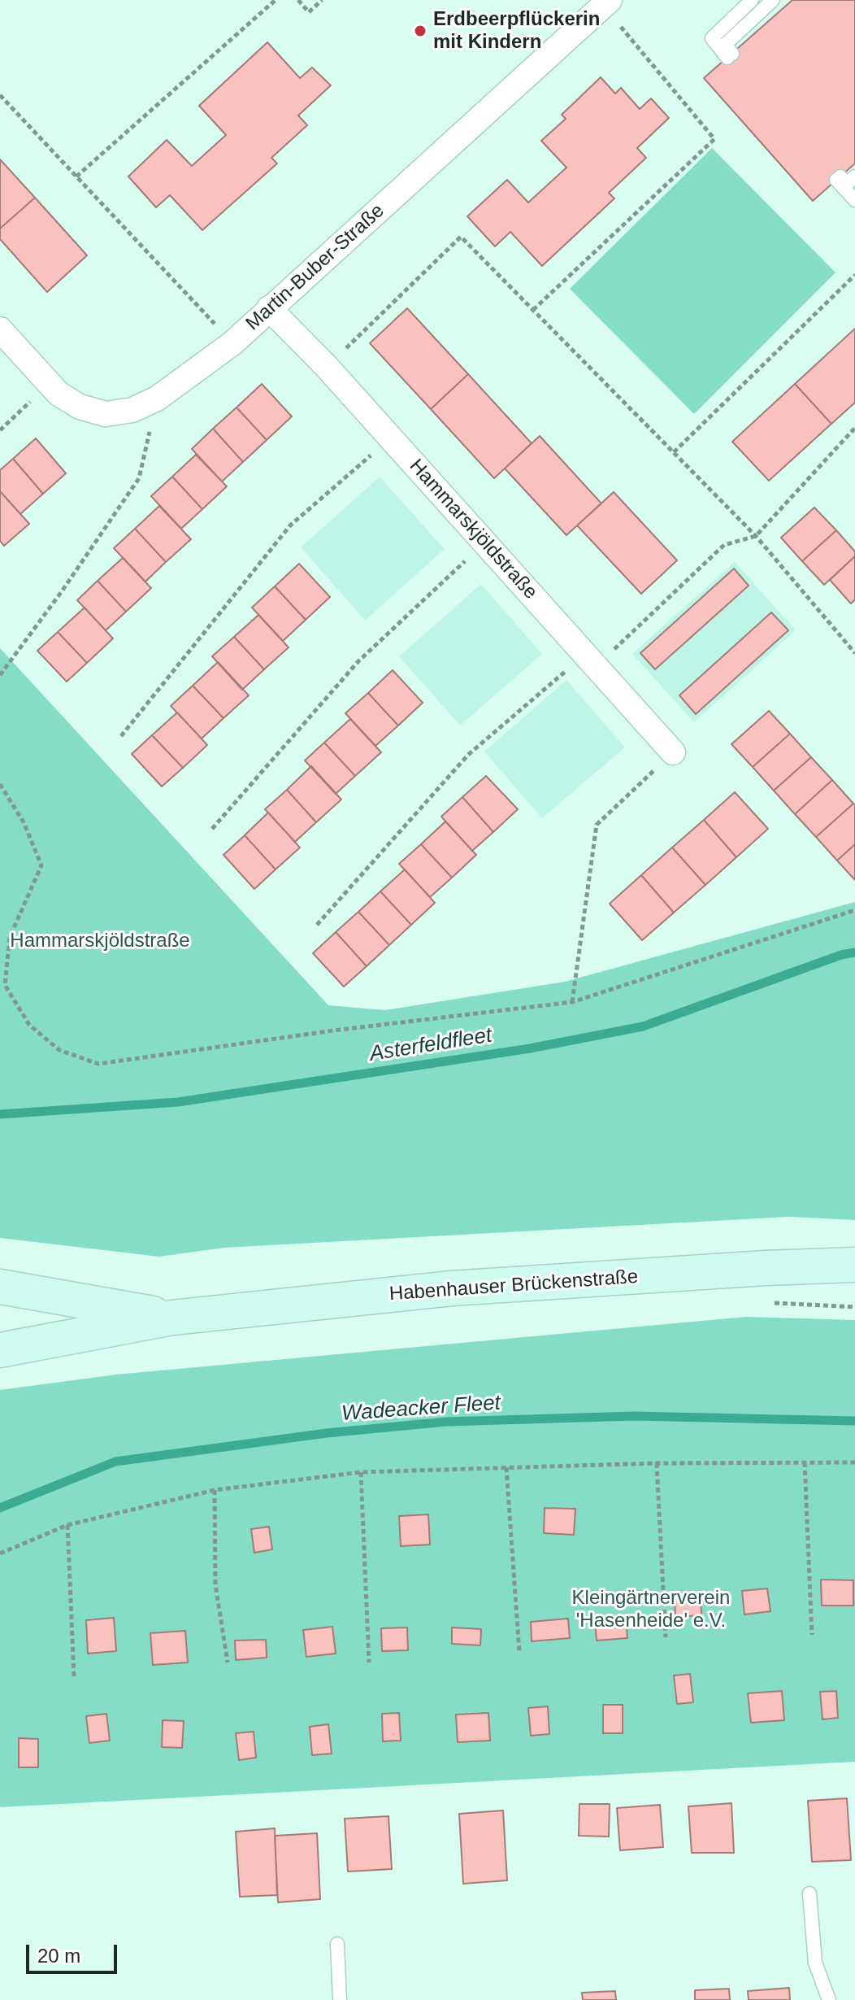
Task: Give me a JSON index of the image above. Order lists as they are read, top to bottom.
{
  "streets": {
    "main road": ["Habenhauser Brückenstraße"],
    "street": ["Martin-Buber-Straße", "Hammarskjöldstraße"]
  },
  "crossings": [
    ["Martin-Buber-Straße", "Hammarskjöldstraße"]
  ],
  "water": ["Asterfeldfleet", "Wadeacker Fleet"],
  "parks": ["Hammarskjöldstraße", "Kleingärtnerverein 'Hasenheide' e.V."],
  "places": ["Erdbeerpflückerin mit Kindern"],
  "scale_bar": "20 m"
}
